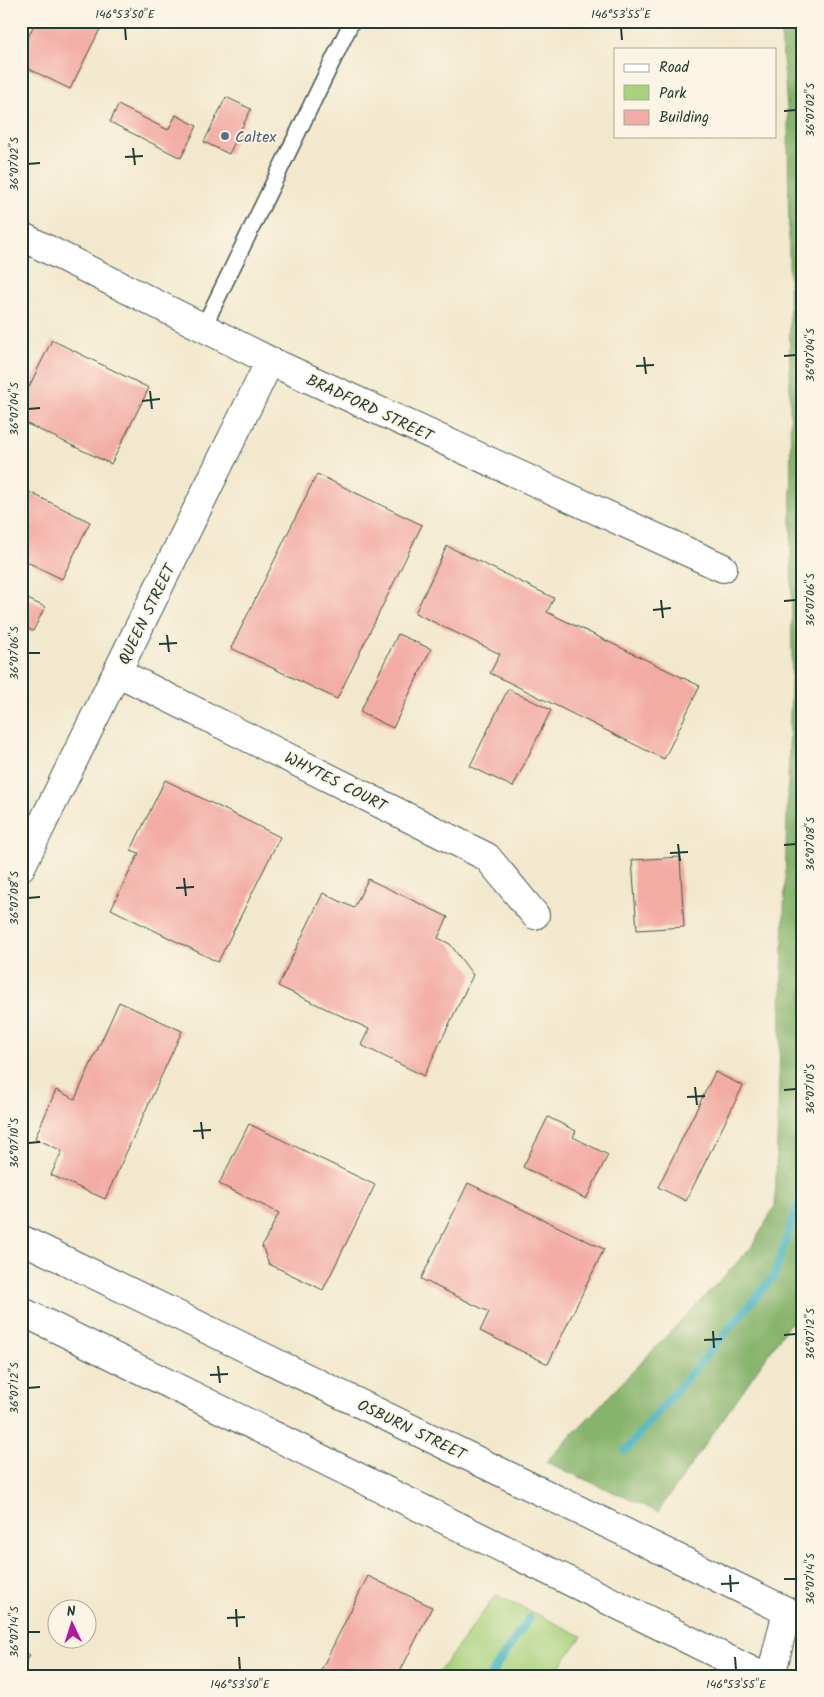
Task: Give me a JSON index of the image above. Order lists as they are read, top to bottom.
{
  "streets": {
    "street": [
      "BRADFORD STREET",
      "QUEEN STREET",
      "WHYTES COURT",
      "OSBURN STREET"
    ]
  },
  "crossings": [
    ["BRADFORD STREET", "QUEEN STREET"],
    ["QUEEN STREET", "WHYTES COURT"]
  ],
  "places": ["Caltex"],
  "legend": ["Road", "Park", "Building"],
  "north": "top",
  "coordinates": [
    "146°53'50\"E",
    "146°53'55\"E",
    "36°07'02\"S",
    "36°07'04\"S",
    "36°07'06\"S",
    "36°07'08\"S",
    "36°07'10\"S",
    "36°07'12\"S",
    "36°07'14\"S"
  ]
}
